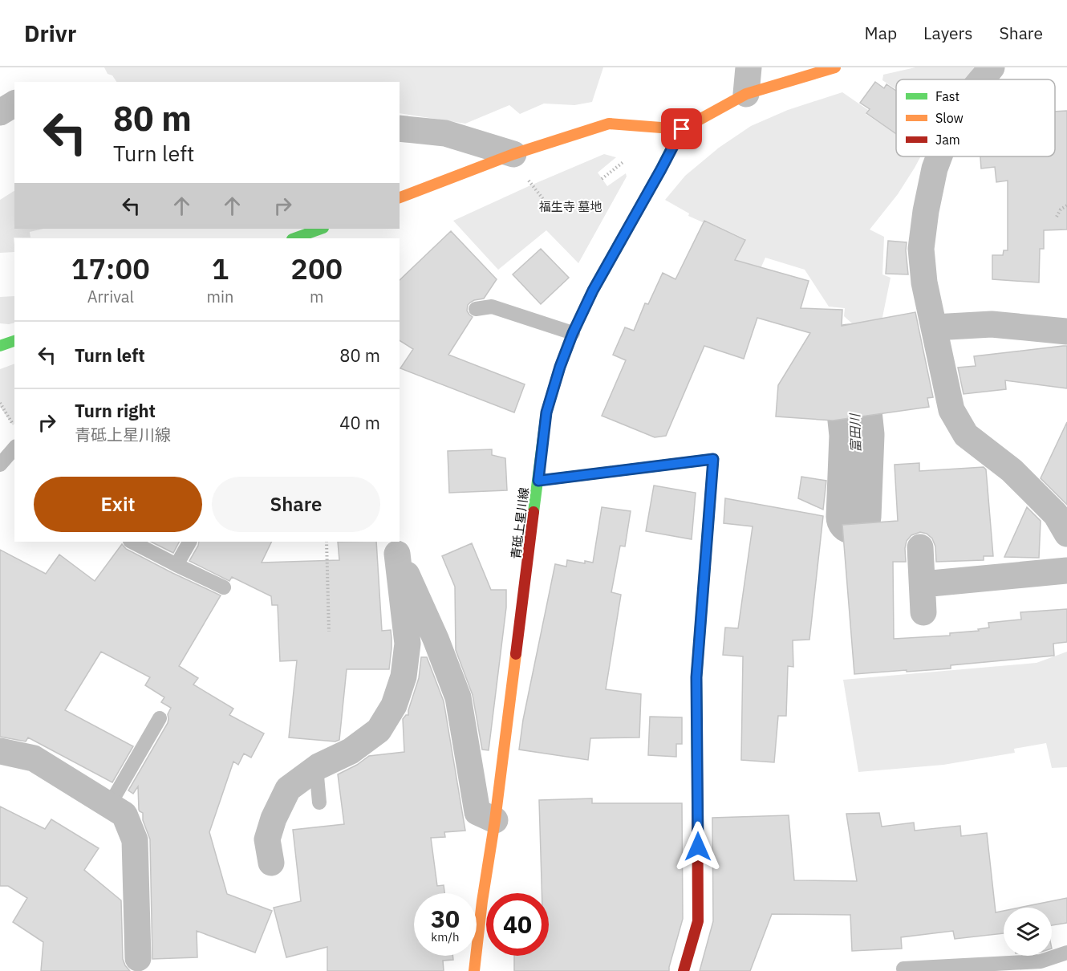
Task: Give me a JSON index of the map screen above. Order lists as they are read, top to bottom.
{
  "streets": {
    "main road": ["青砥上星川線"]
  },
  "water": ["富田川"],
  "parks": ["福生寺 墓地"],
  "legend": ["Fast", "Slow", "Jam"],
  "page": {
    "header": "Drivr",
    "nav": ["Map", "Layers", "Share"],
    "turn": ["80 m", "Turn left"],
    "eta": [
      "17:00",
      "Arrival",
      "1",
      "min",
      "200",
      "m"
    ],
    "list": [
      {
        "name": "Turn left",
        "value": "80 m"
      },
      {
        "name": "Turn right",
        "note": "青砥上星川線",
        "value": "40 m"
      }
    ],
    "buttons": ["Exit", "Share"],
    "speed": "30 km/h",
    "limit": "40"
  }
}
